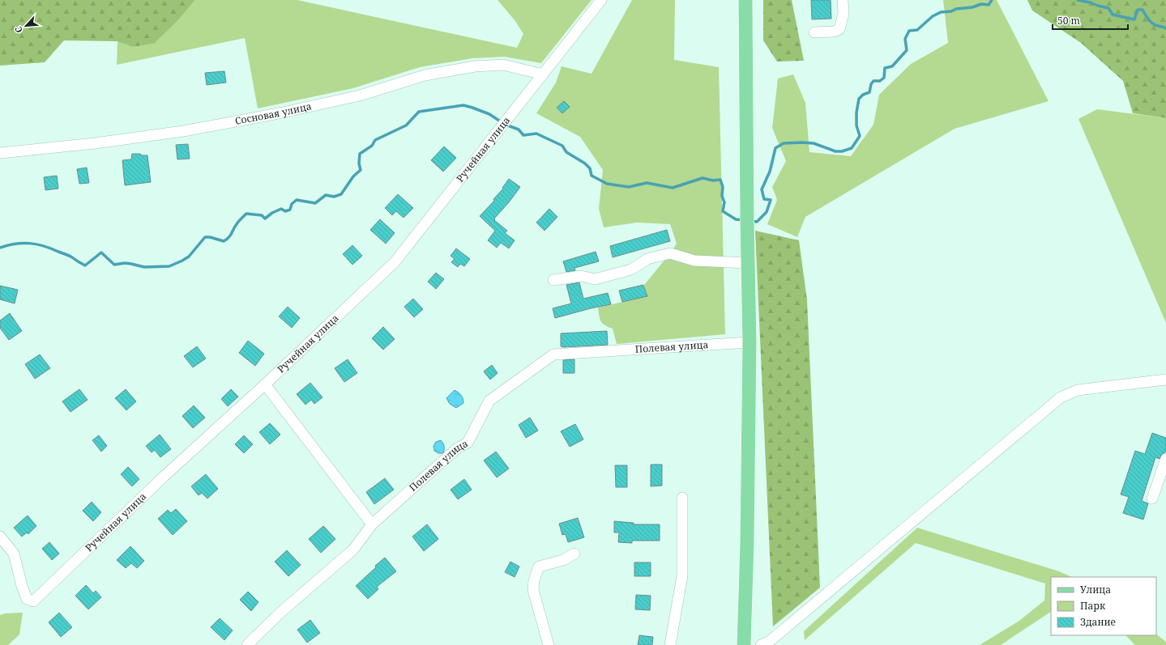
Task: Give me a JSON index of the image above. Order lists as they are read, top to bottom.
{
  "streets": {
    "street": ["Сосновая улица", "Ручейная улица", "Полевая улица"]
  },
  "crossings": [
    ["Сосновая улица", "Ручейная улица"]
  ],
  "legend": ["Улица", "Парк", "Здание"],
  "scale_bar": "50 m",
  "north": "bottom left"
}
